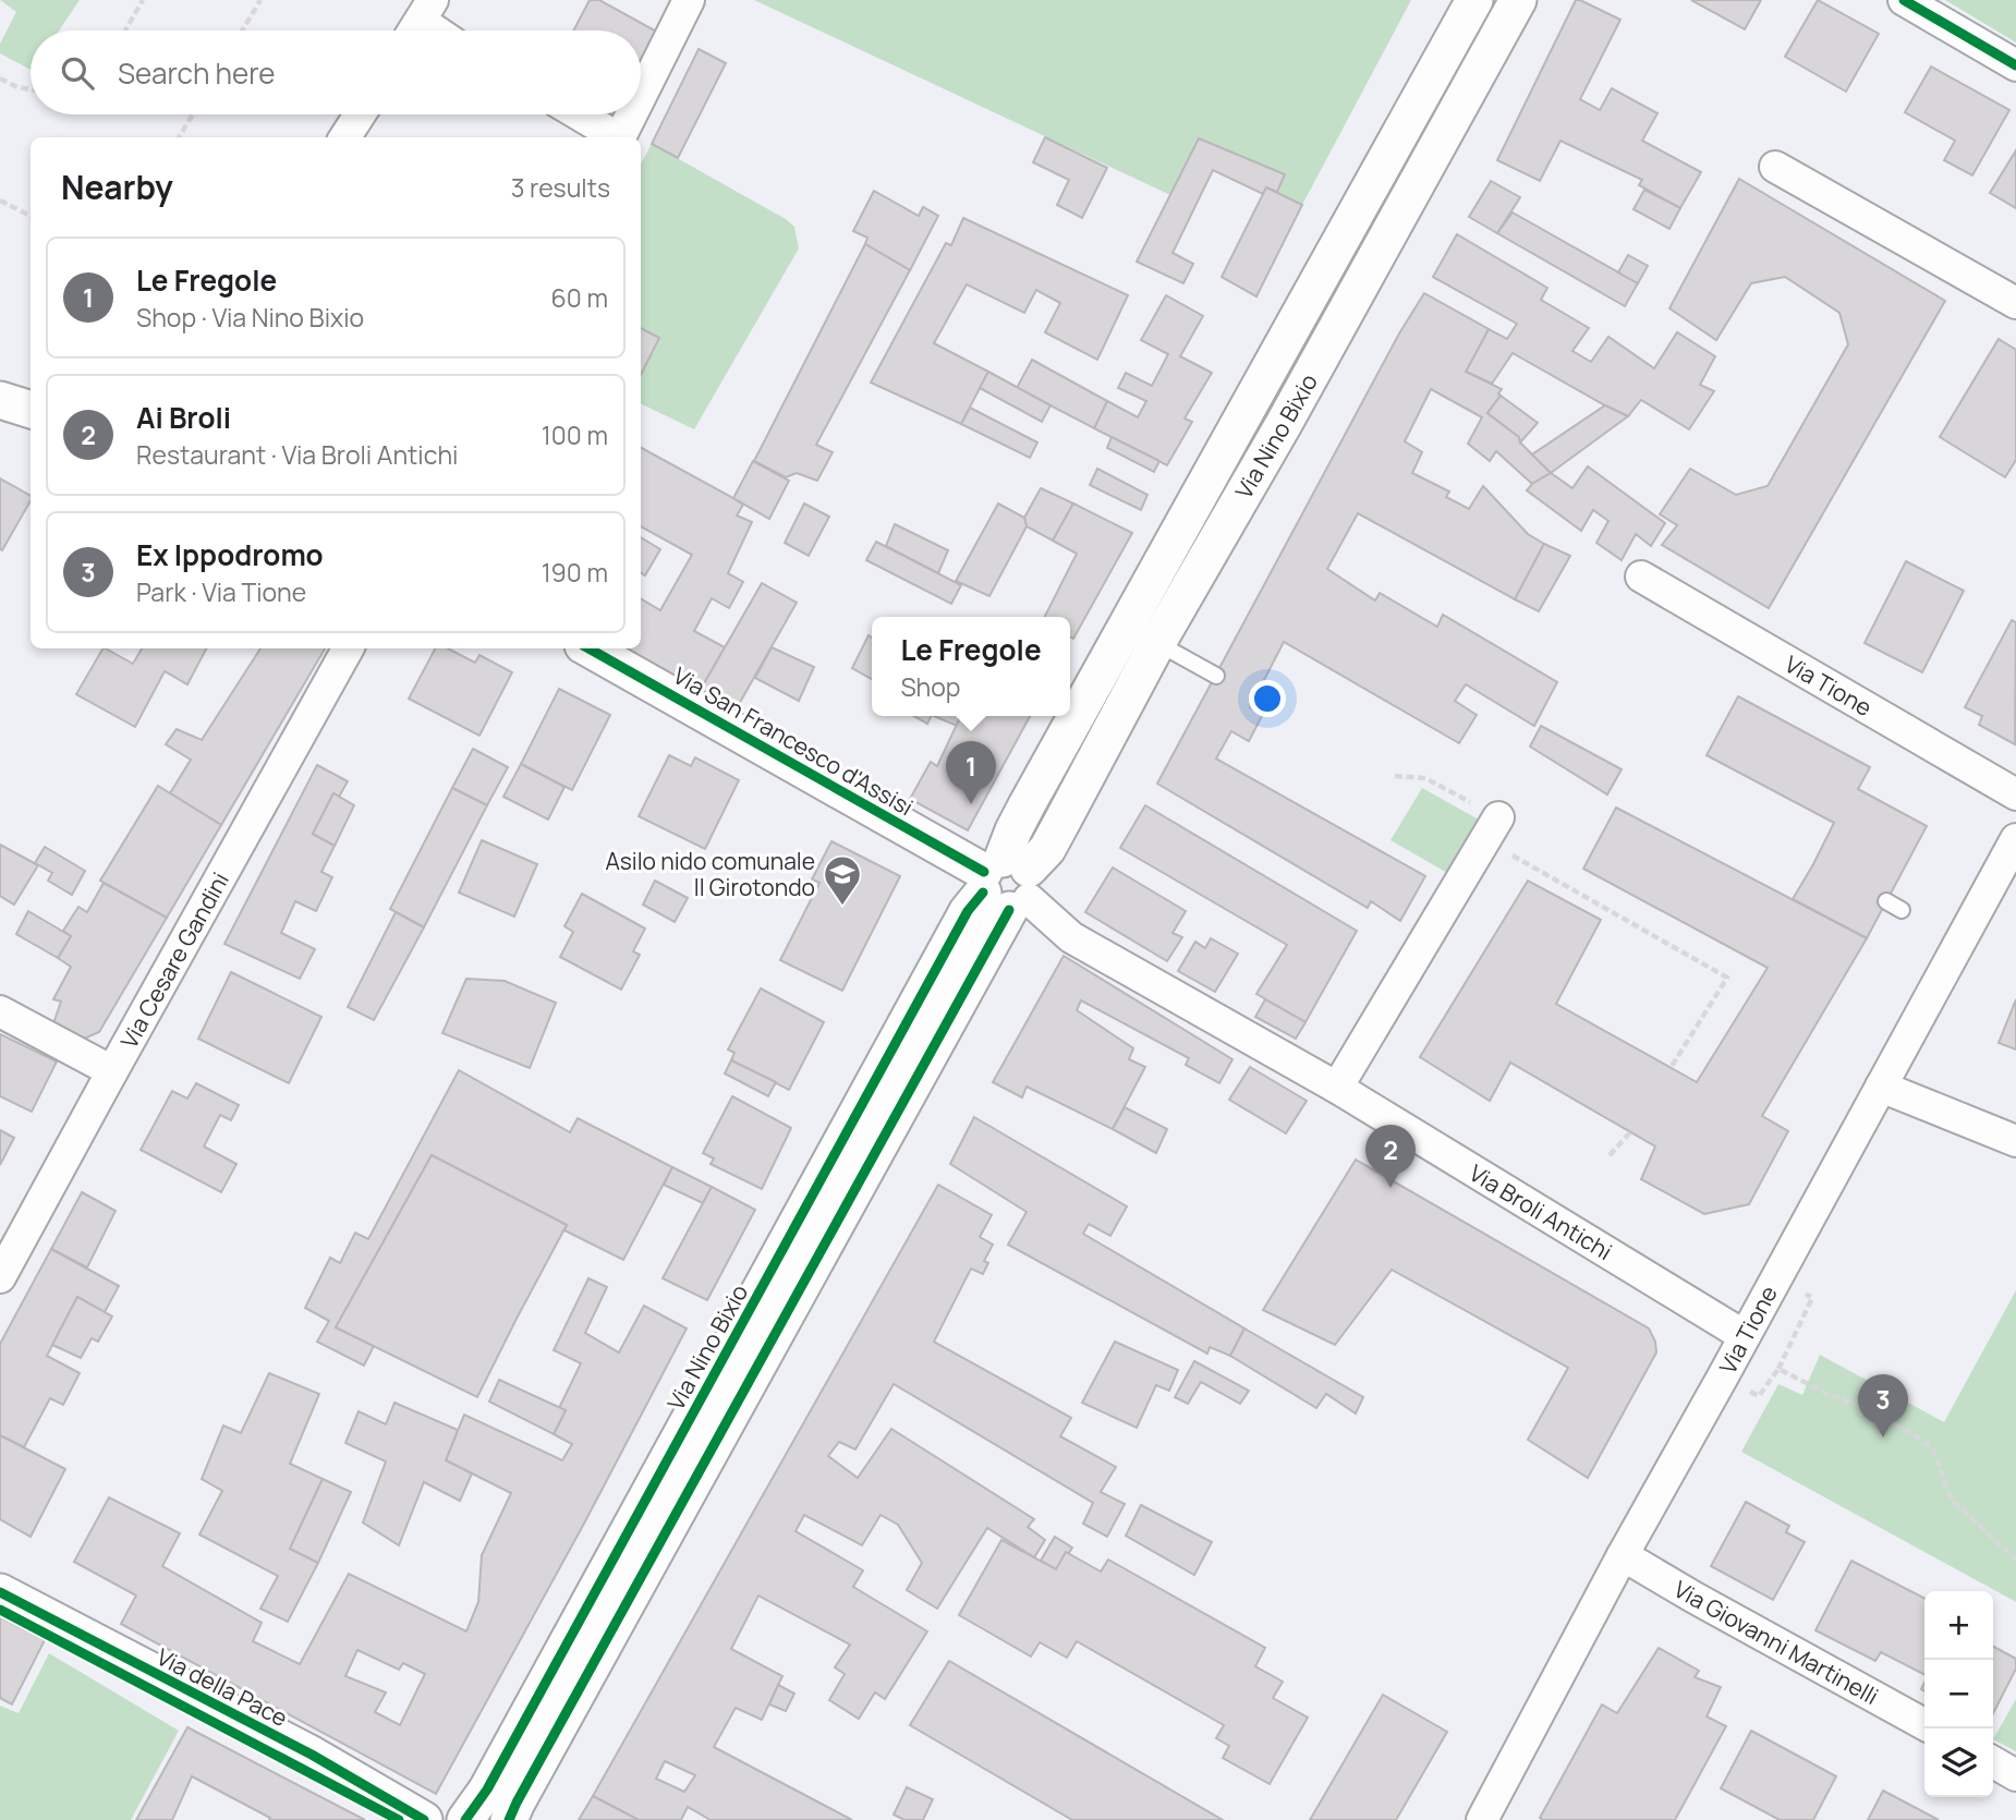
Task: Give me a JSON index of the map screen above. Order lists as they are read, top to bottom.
{
  "streets": {
    "street": [
      "Via Nino Bixio",
      "Via Tione",
      "Via San Francesco d'Assisi",
      "Via Cesare Gandini",
      "Via Broli Antichi",
      "Via Giovanni Martinelli",
      "Via della Pace"
    ]
  },
  "crossings": [
    ["Via Nino Bixio", "Via San Francesco d'Assisi"],
    ["Via Nino Bixio", "Via Broli Antichi"],
    ["Via Tione", "Via Broli Antichi"],
    ["Via Tione", "Via Giovanni Martinelli"],
    ["Via San Francesco d'Assisi", "Via Broli Antichi"]
  ],
  "places": {
    "school or university": ["Asilo nido comunale Il Girotondo"]
  },
  "page": {
    "search": "Search here",
    "heading": ["Nearby", "3 results"],
    "list": [
      {
        "mark": "1",
        "name": "Le Fregole",
        "note": "Shop · Via Nino Bixio",
        "value": "60 m"
      },
      {
        "mark": "2",
        "name": "Ai Broli",
        "note": "Restaurant · Via Broli Antichi",
        "value": "100 m"
      },
      {
        "mark": "3",
        "name": "Ex Ippodromo",
        "note": "Park · Via Tione",
        "value": "190 m"
      }
    ],
    "popup": ["Le Fregole", "Shop"],
    "pins": ["1", "2", "3"],
    "map_buttons": ["+", "−"]
  }
}
